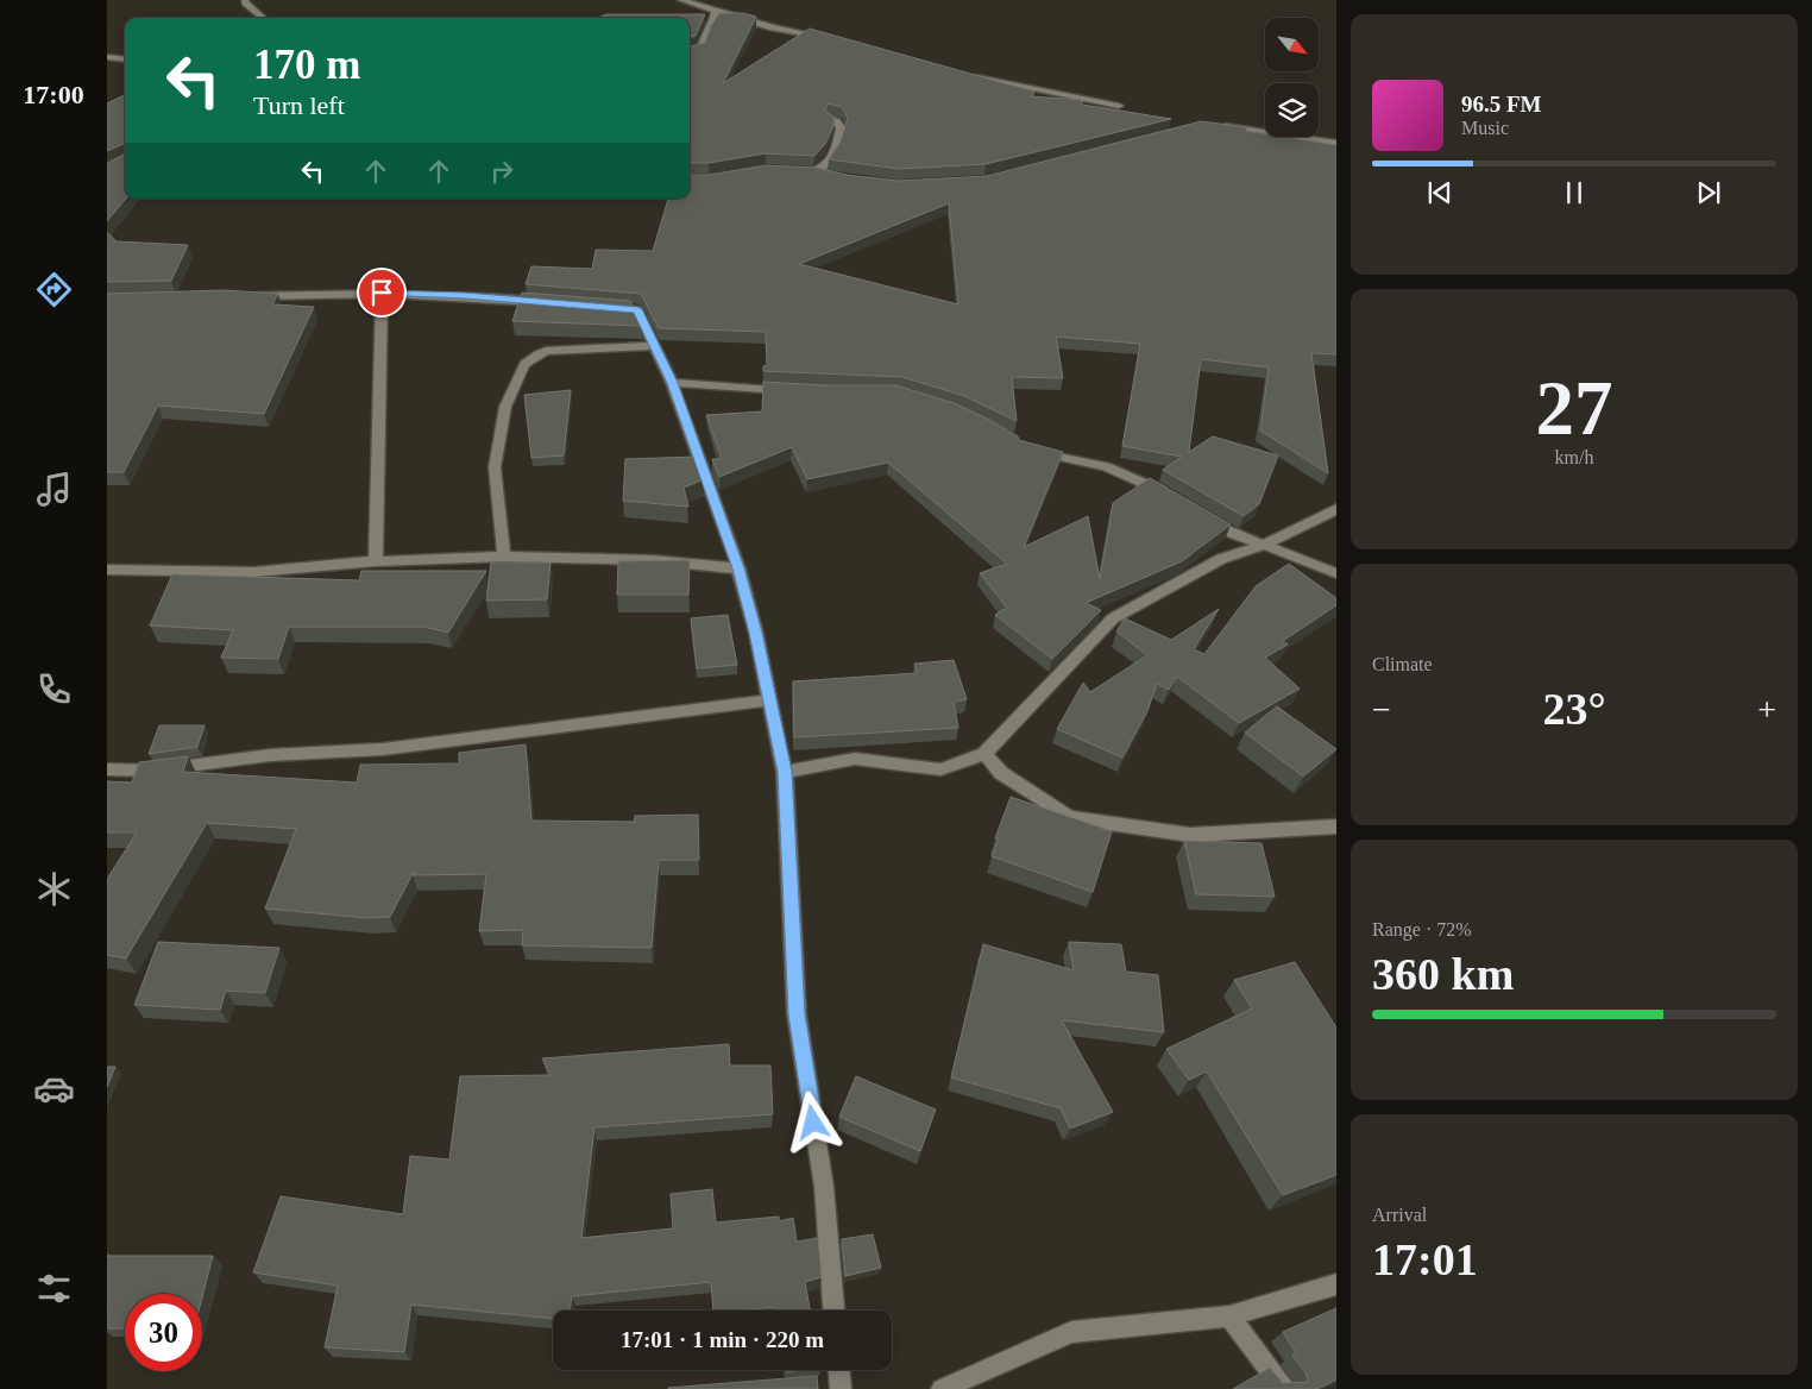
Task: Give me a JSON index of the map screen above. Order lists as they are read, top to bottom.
{
  "north": "bottom right",
  "page": {
    "tabs": "17:00",
    "turn": ["170 m", "Turn left"],
    "song": ["96.5 FM", "Music"],
    "tile": [
      ["27", "km/h"],
      "Climate",
      ["Range · 72%", "360 km"],
      ["Arrival", "17:01"]
    ],
    "heat": ["−", "23°", "+"],
    "limit": "30",
    "trip": "17:01 · 1 min · 220 m"
  }
}
